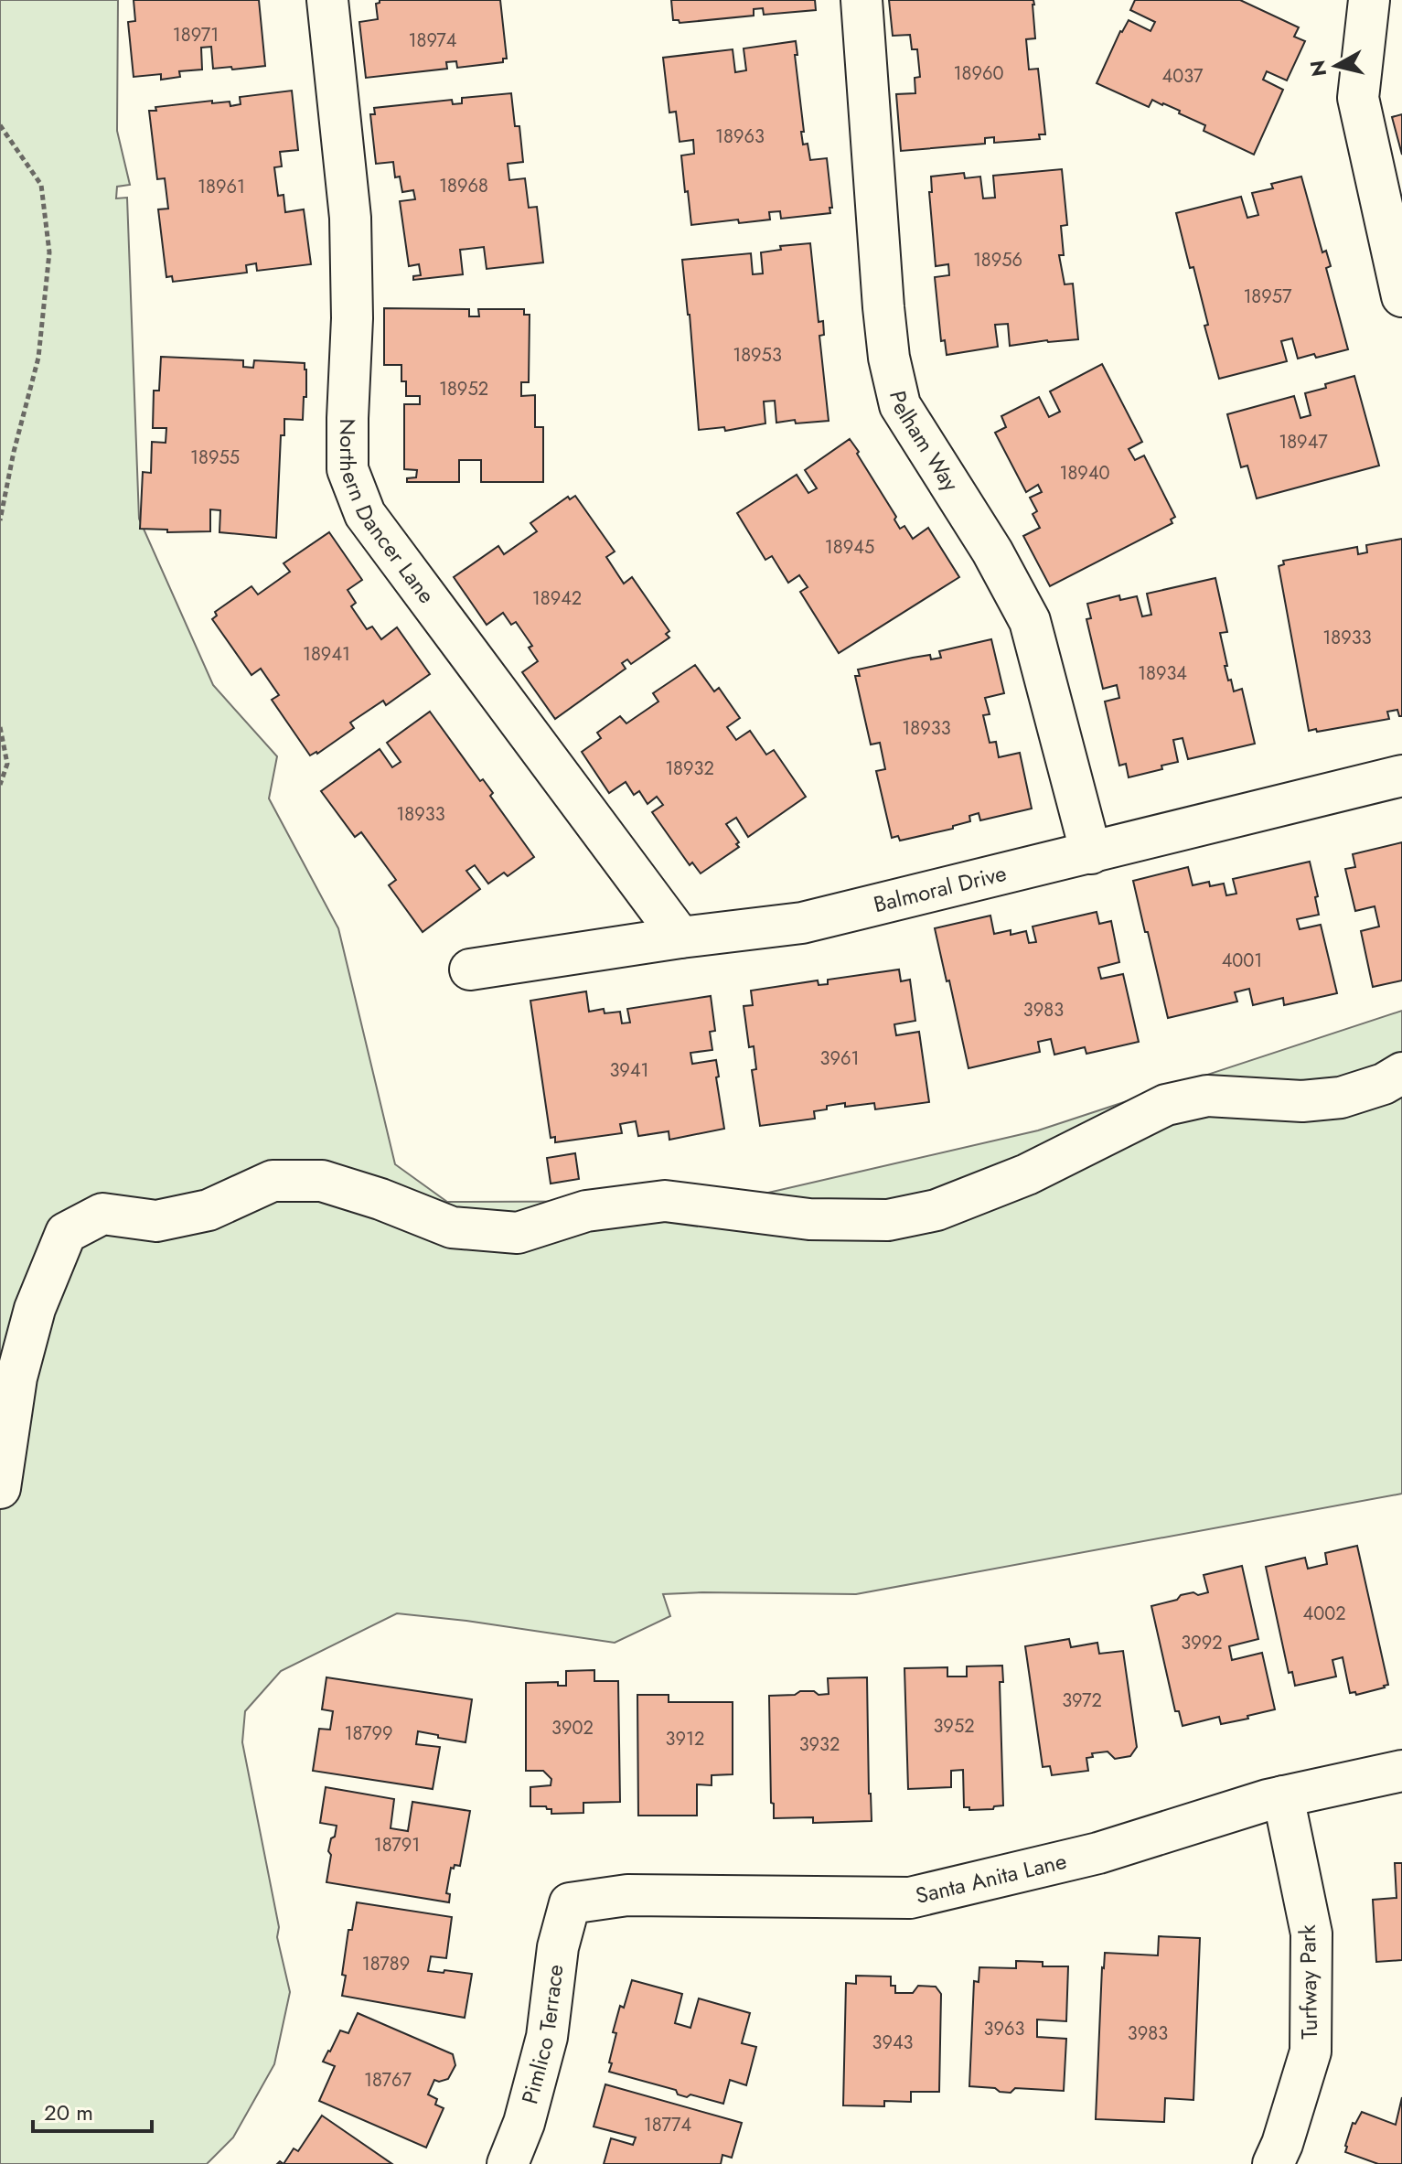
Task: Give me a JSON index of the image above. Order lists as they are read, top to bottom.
{
  "streets": {
    "street": [
      "Pelham Way",
      "Northern Dancer Lane",
      "Balmoral Drive",
      "Santa Anita Lane",
      "Turfway Park",
      "Pimlico Terrace"
    ]
  },
  "crossings": [
    ["Pelham Way", "Balmoral Drive"],
    ["Northern Dancer Lane", "Balmoral Drive"],
    ["Santa Anita Lane", "Turfway Park"],
    ["Santa Anita Lane", "Pimlico Terrace"]
  ],
  "house_numbers": [
    "18971",
    "18974",
    "18960",
    "4037",
    "18963",
    "18968",
    "18961",
    "18956",
    "18957",
    "18953",
    "18952",
    "18947",
    "18955",
    "18940",
    "18945",
    "18942",
    "18933",
    "18941",
    "18934",
    "18933",
    "18932",
    "18933",
    "4001",
    "3983",
    "3961",
    "3941",
    "4002",
    "3992",
    "3972",
    "3952",
    "3902",
    "18799",
    "3912",
    "3932",
    "18791",
    "18789",
    "3963",
    "3983",
    "3943",
    "18767",
    "18774"
  ],
  "scale_bar": "20 m",
  "north": "left"
}
